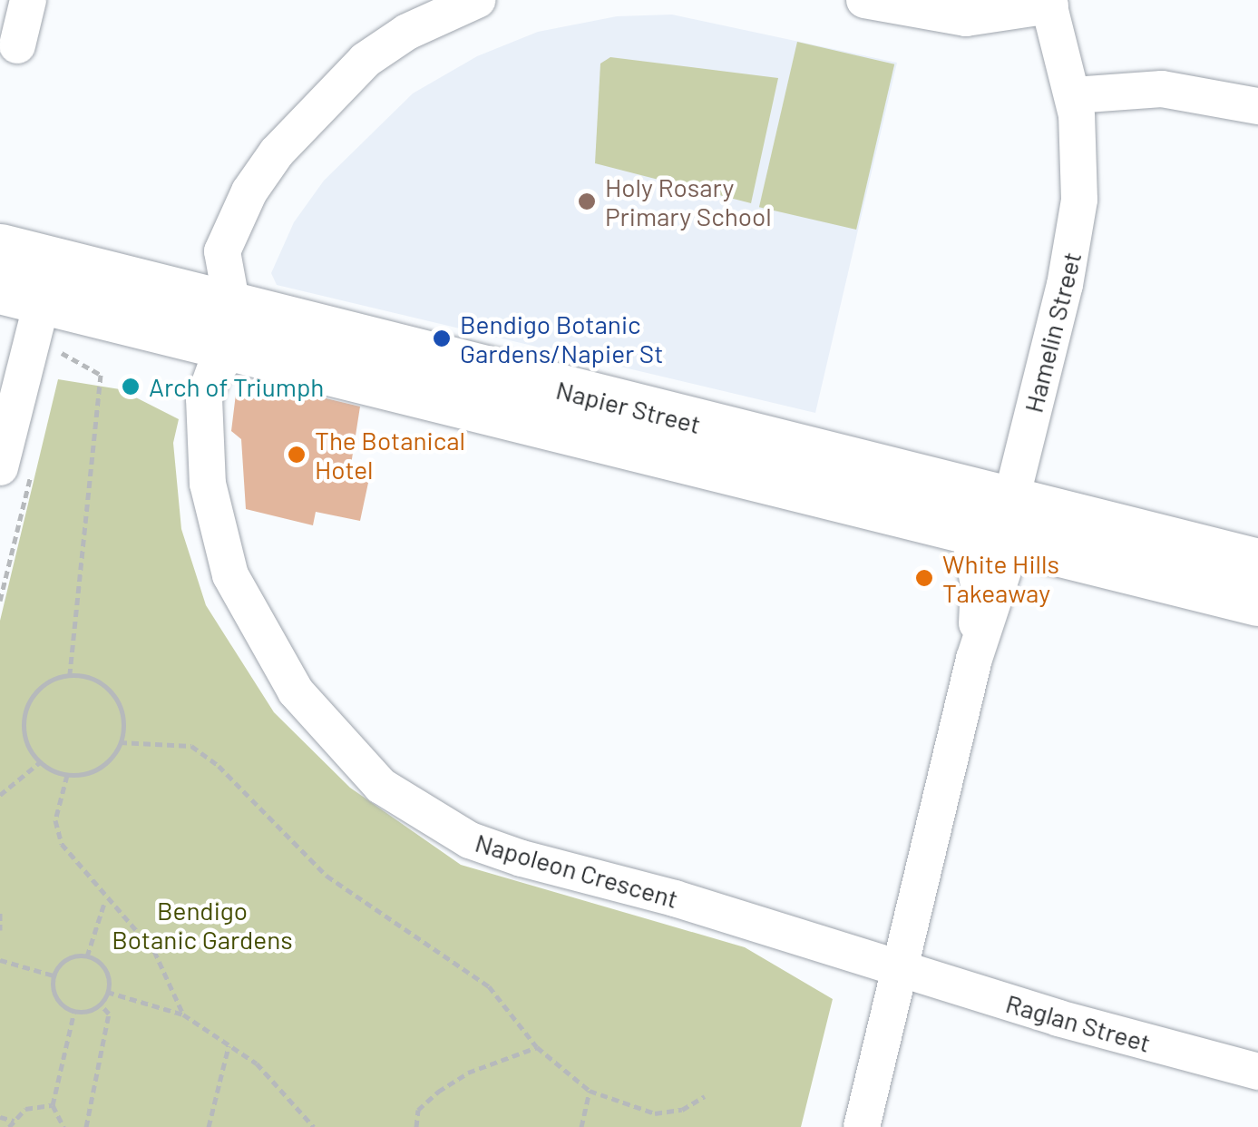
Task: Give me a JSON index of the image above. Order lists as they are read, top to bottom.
{
  "streets": {
    "highway": ["Napier Street"],
    "street": ["Hamelin Street", "Napoleon Crescent", "Raglan Street"]
  },
  "crossings": [
    ["Hamelin Street", "Napier Street"],
    ["Hamelin Street", "Napoleon Crescent"],
    ["Hamelin Street", "Raglan Street"],
    ["Napier Street", "Napoleon Crescent"],
    ["Napoleon Crescent", "Raglan Street"]
  ],
  "parks": ["Bendigo Botanic Gardens"],
  "places": [
    "Holy Rosary Primary School",
    "Bendigo Botanic Gardens/Napier St",
    "Arch of Triumph",
    "The Botanical Hotel",
    "White Hills Takeaway"
  ]
}
